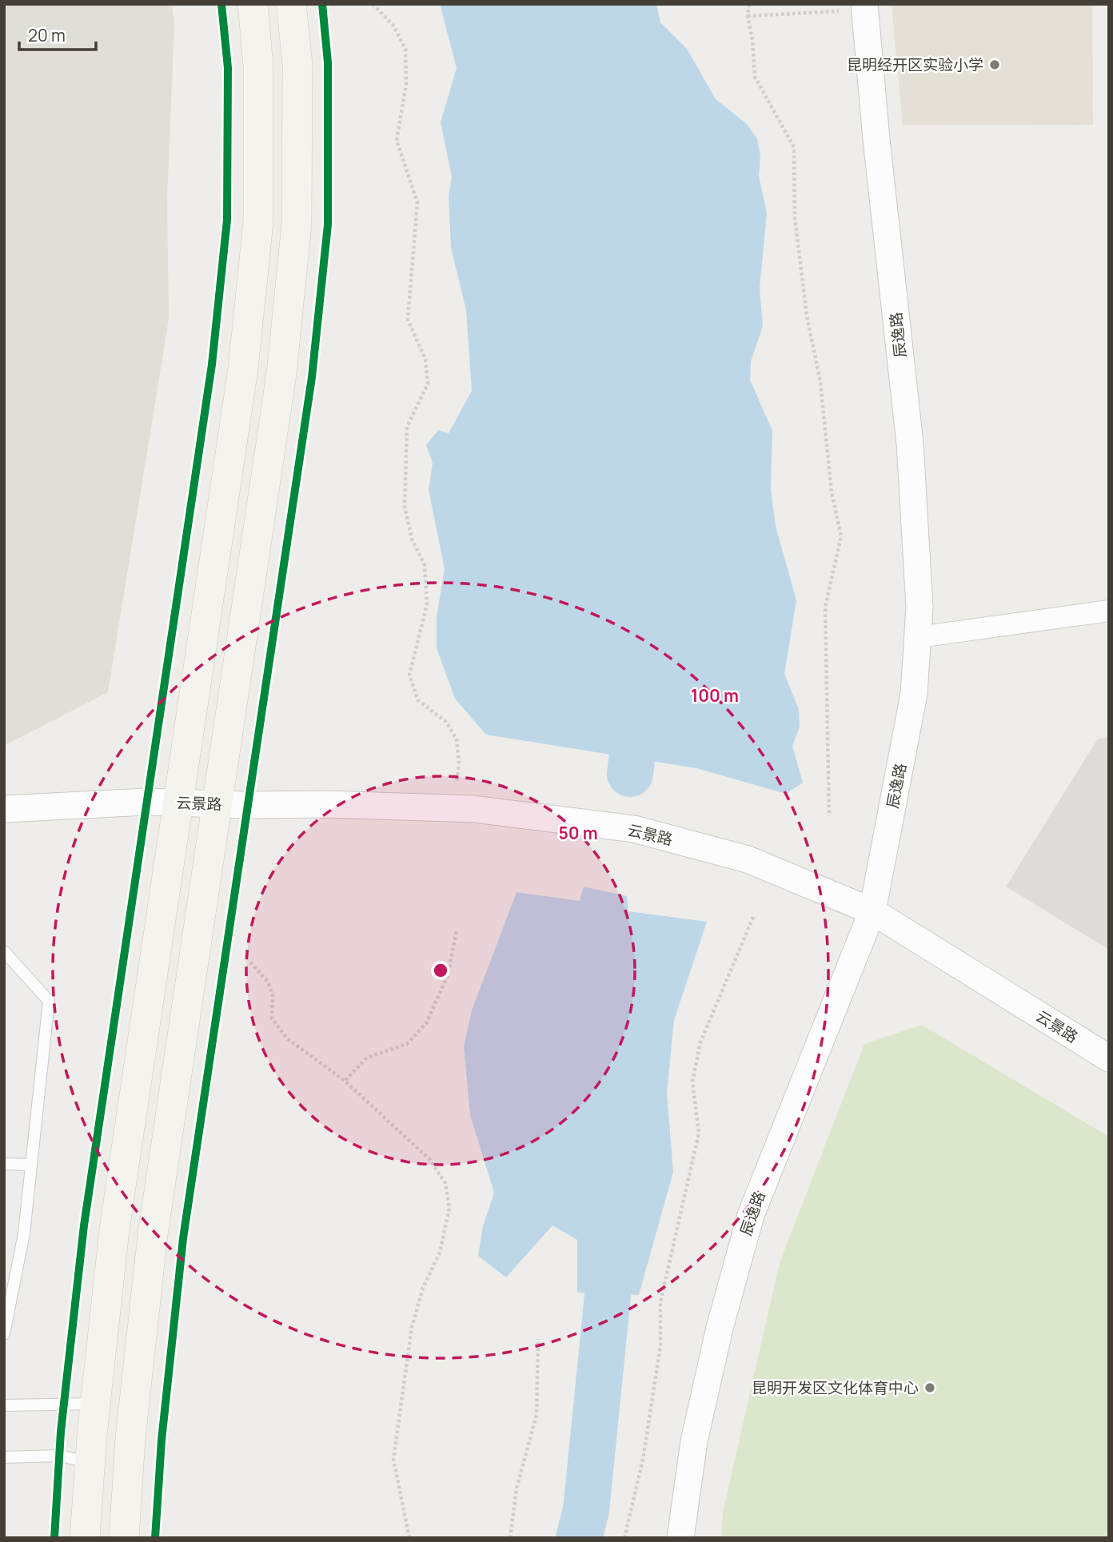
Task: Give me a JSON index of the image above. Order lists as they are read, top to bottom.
{
  "streets": {
    "street": ["辰逸路", "云景路"]
  },
  "crossings": [
    ["辰逸路", "云景路"]
  ],
  "places": ["昆明经开区实验小学", "昆明开发区文化体育中心"],
  "scale_bar": "20 m",
  "rings": ["100 m", "50 m"]
}
